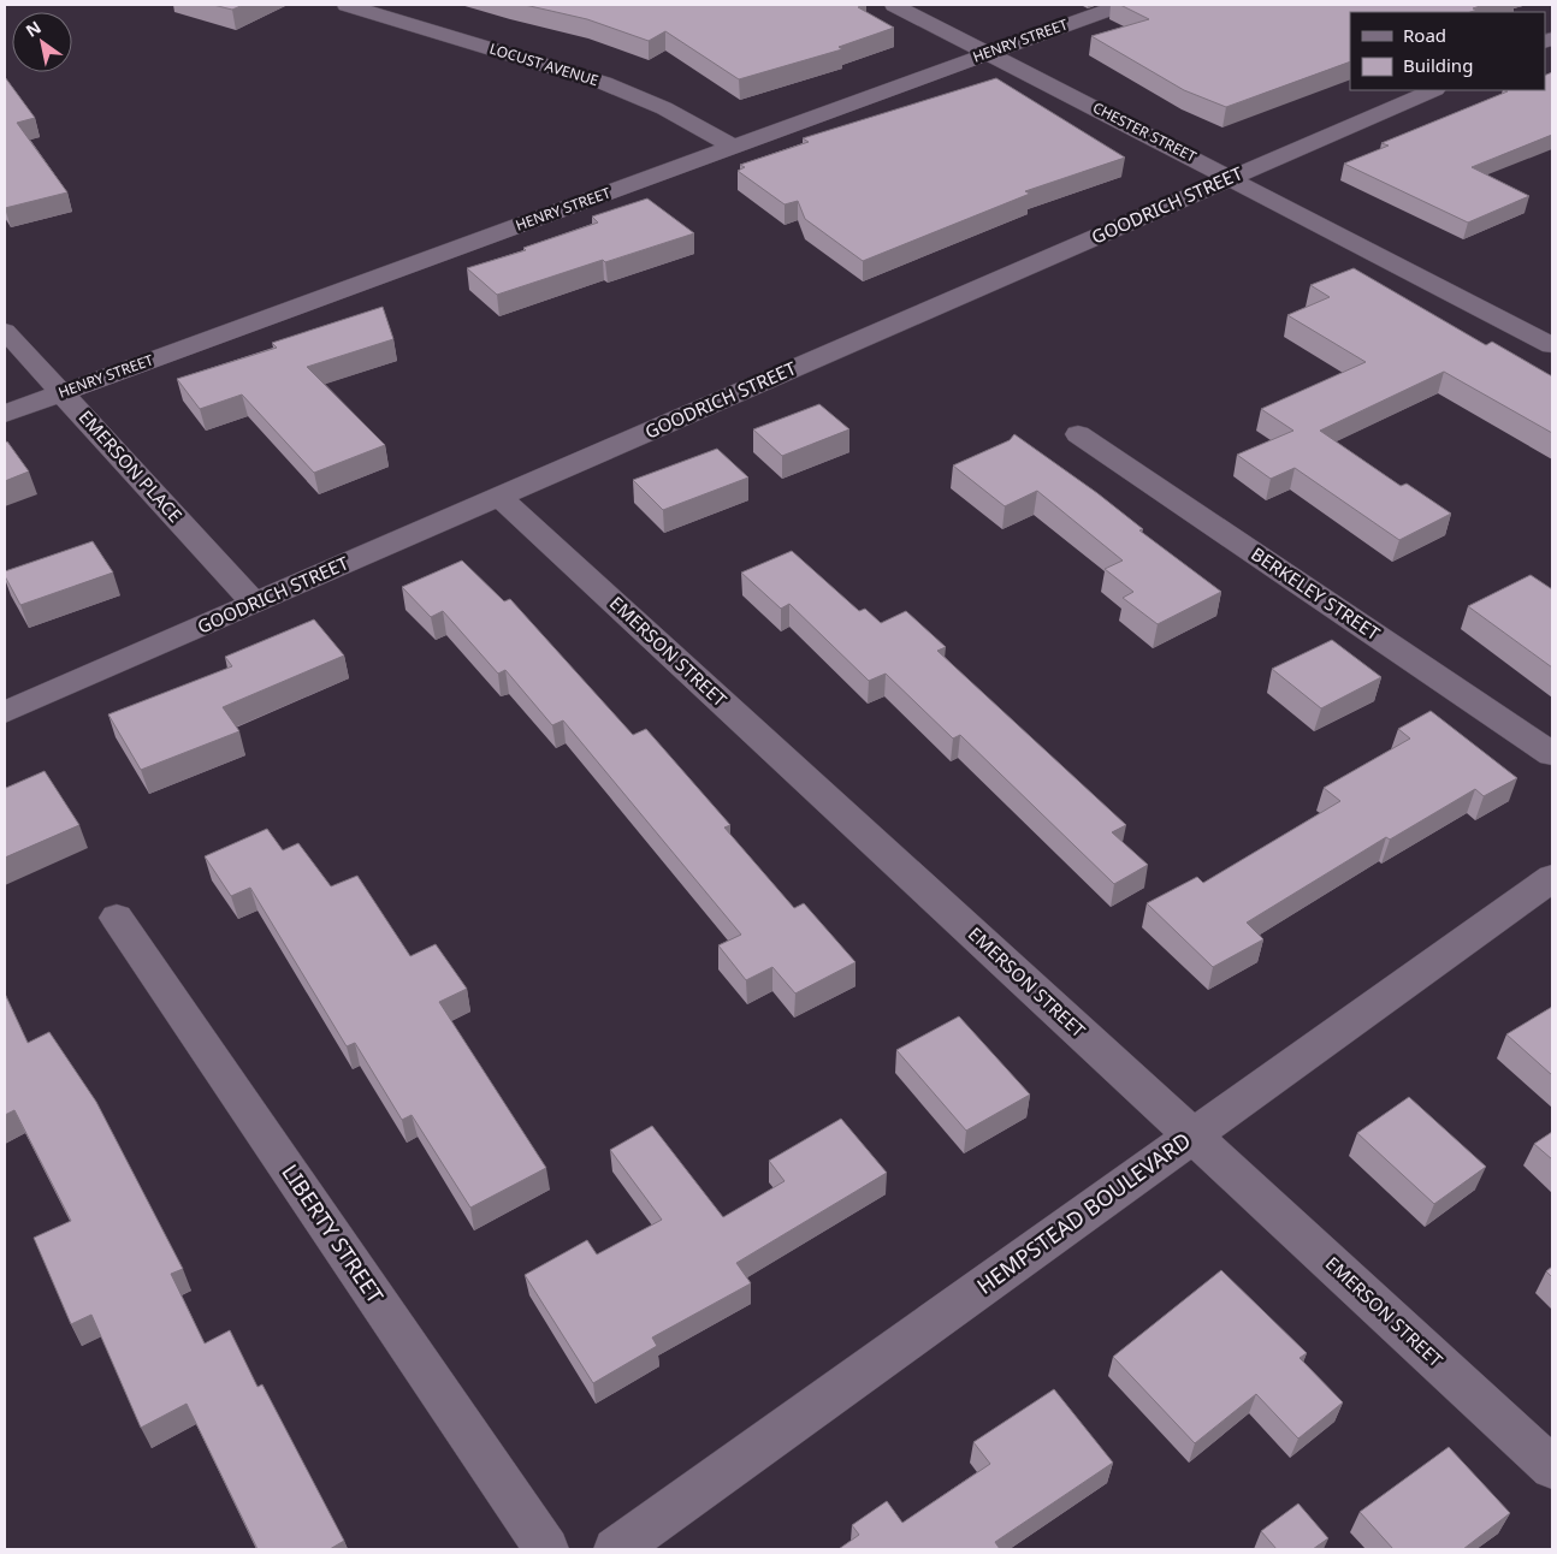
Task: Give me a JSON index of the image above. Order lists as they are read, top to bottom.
{
  "streets": {
    "street": [
      "HENRY STREET",
      "LOCUST AVENUE",
      "CHESTER STREET",
      "GOODRICH STREET",
      "EMERSON PLACE",
      "BERKELEY STREET",
      "EMERSON STREET",
      "HEMPSTEAD BOULEVARD",
      "LIBERTY STREET"
    ]
  },
  "crossings": [
    ["HENRY STREET", "LOCUST AVENUE"],
    ["HENRY STREET", "CHESTER STREET"],
    ["HENRY STREET", "EMERSON PLACE"],
    ["CHESTER STREET", "GOODRICH STREET"],
    ["GOODRICH STREET", "EMERSON PLACE"],
    ["GOODRICH STREET", "EMERSON STREET"],
    ["EMERSON STREET", "HEMPSTEAD BOULEVARD"]
  ],
  "legend": ["Road", "Building"],
  "north": "top left"
}
